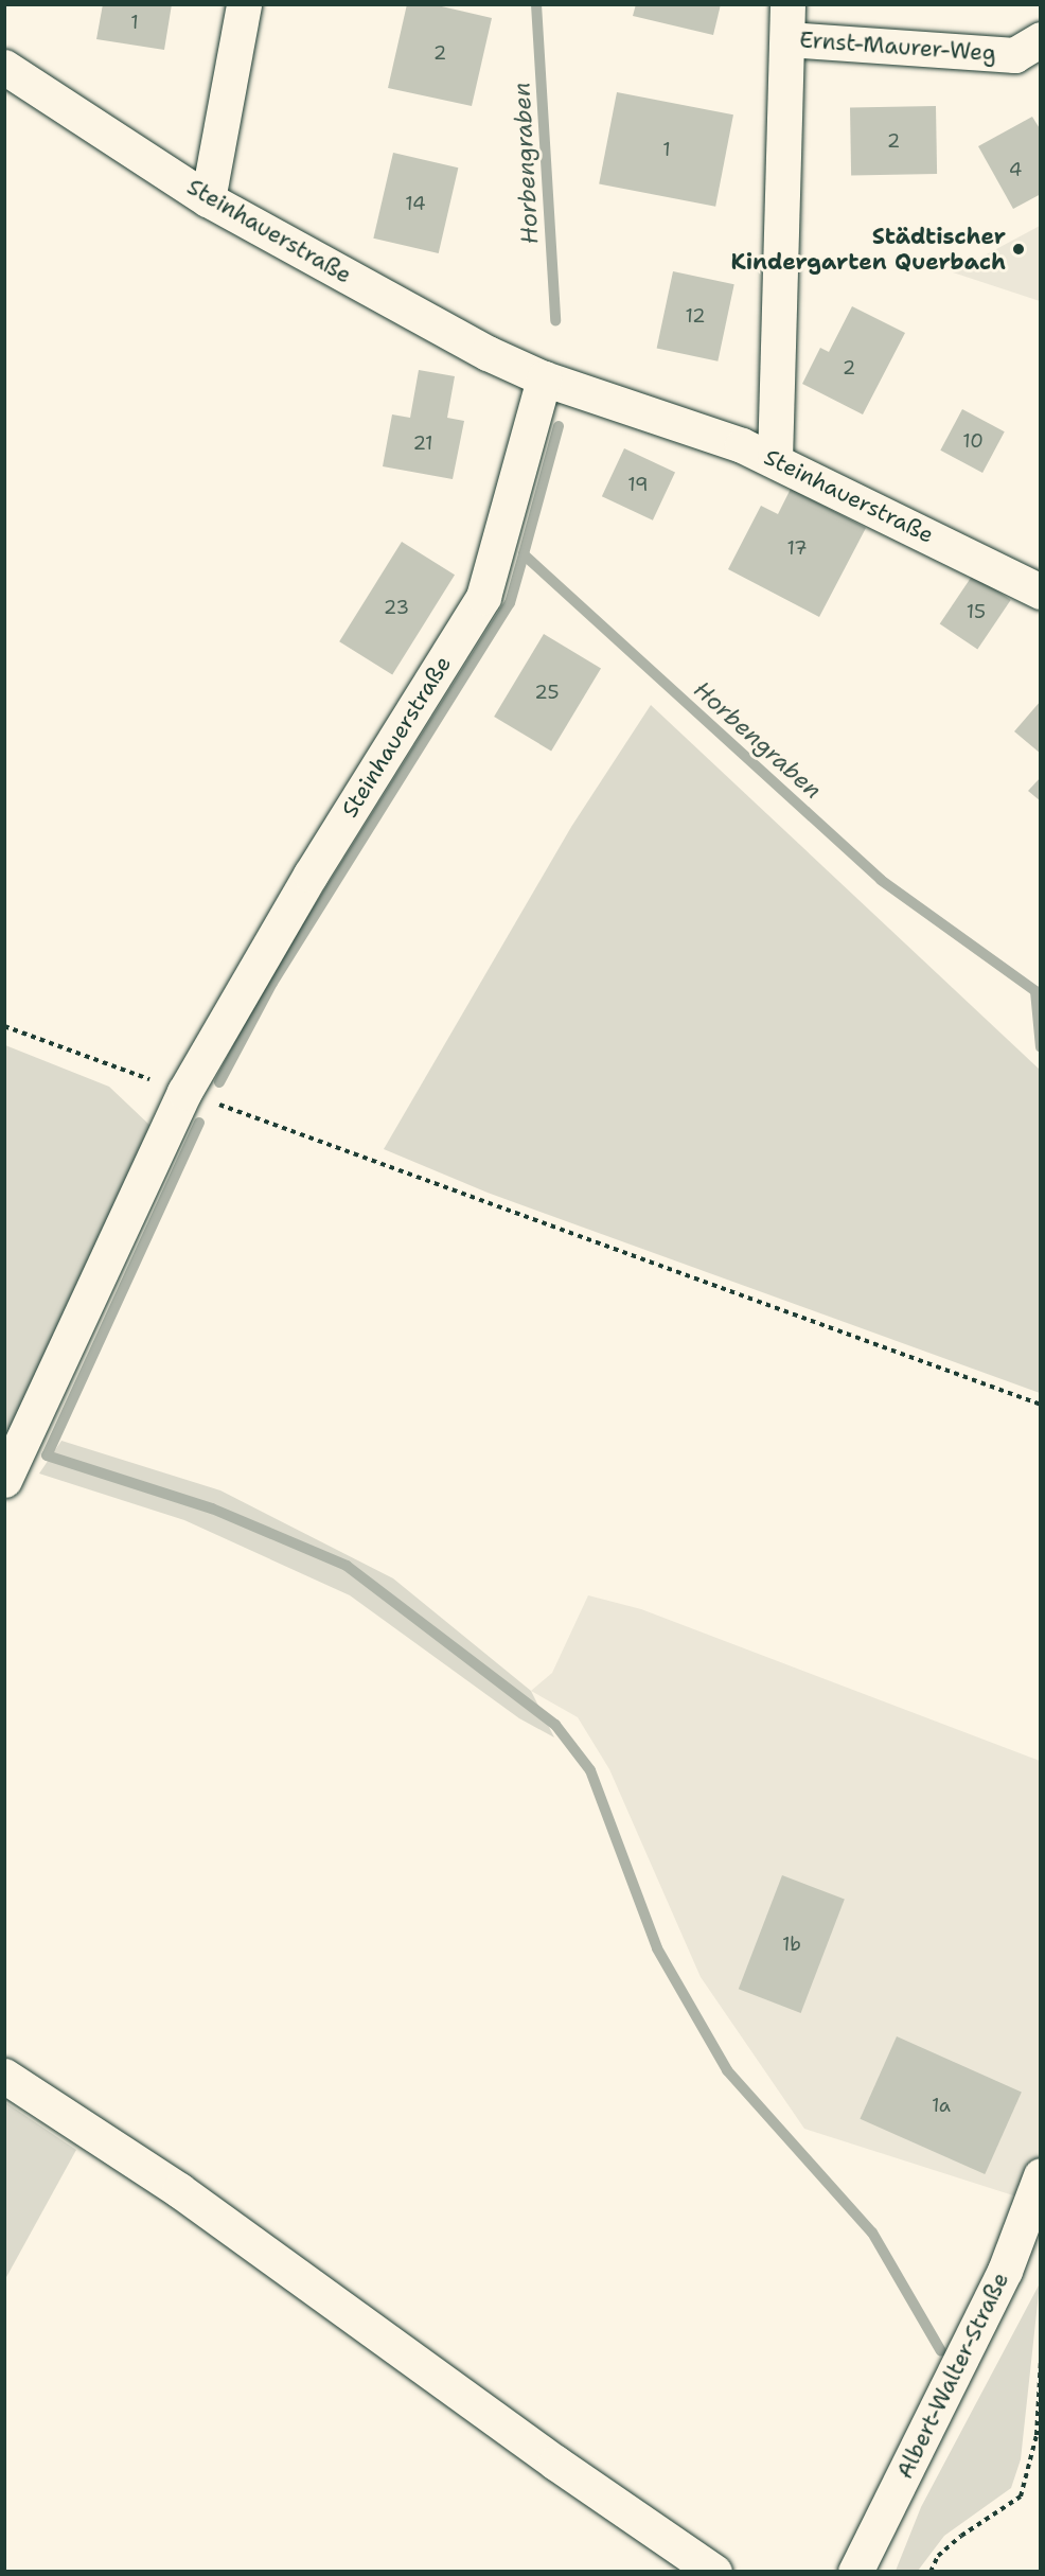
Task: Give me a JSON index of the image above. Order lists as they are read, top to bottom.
{
  "streets": {
    "street": ["Ernst-Maurer-Weg", "Steinhauerstraße", "Albert-Walter-Straße"]
  },
  "water": ["Horbengraben"],
  "places": ["Städtischer Kindergarten Querbach"],
  "house_numbers": [
    "1",
    "2",
    "2",
    "1",
    "4",
    "14",
    "12",
    "2",
    "10",
    "21",
    "19",
    "17",
    "23",
    "15",
    "25",
    "1b",
    "1a"
  ]
}
